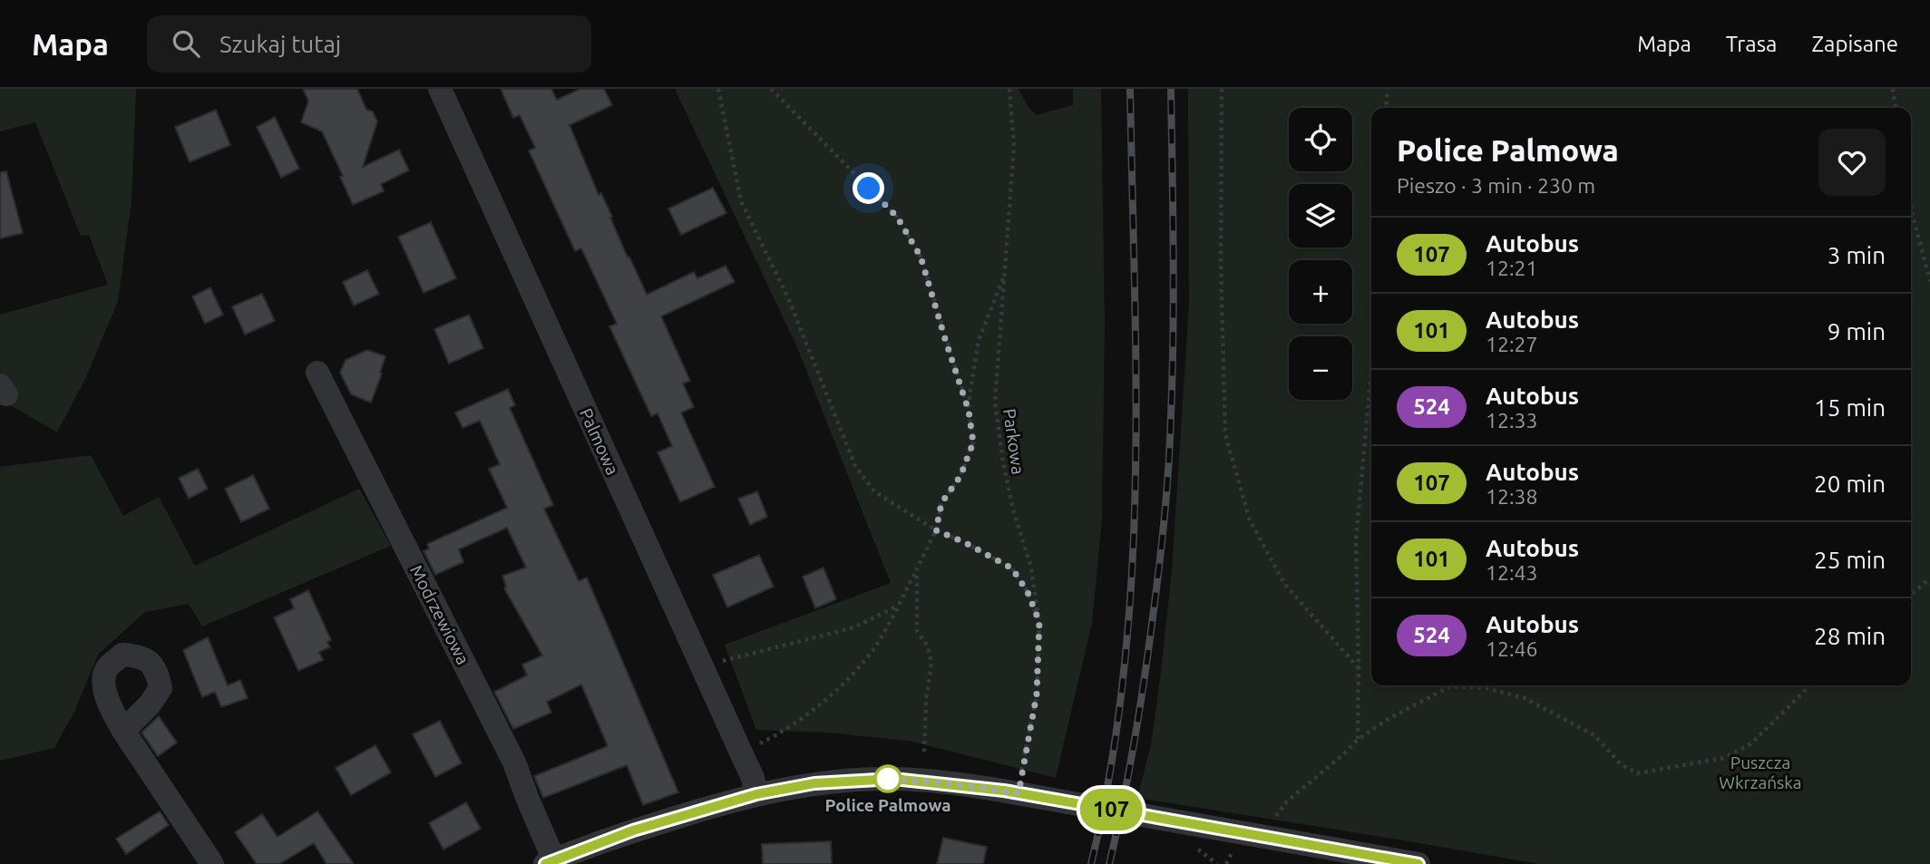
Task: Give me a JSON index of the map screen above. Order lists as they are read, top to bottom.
{
  "streets": {
    "street": ["Palmowa", "Modrzewiowa"],
    "path": ["Parkowa"]
  },
  "parks": ["Puszcza Wkrzańska"],
  "places": ["Police Palmowa"],
  "lines": ["bus line 107"],
  "page": {
    "header": "Mapa",
    "search": "Szukaj tutaj",
    "nav": ["Mapa", "Trasa", "Zapisane"],
    "on_map": "107",
    "map_buttons": ["+", "−"],
    "heading": ["Police Palmowa", "Pieszo · 3 min · 230 m"],
    "list": [
      {
        "mark": "107",
        "name": "Autobus",
        "note": "12:21",
        "value": "3 min"
      },
      {
        "mark": "101",
        "name": "Autobus",
        "note": "12:27",
        "value": "9 min"
      },
      {
        "mark": "524",
        "name": "Autobus",
        "note": "12:33",
        "value": "15 min"
      },
      {
        "mark": "107",
        "name": "Autobus",
        "note": "12:38",
        "value": "20 min"
      },
      {
        "mark": "101",
        "name": "Autobus",
        "note": "12:43",
        "value": "25 min"
      },
      {
        "mark": "524",
        "name": "Autobus",
        "note": "12:46",
        "value": "28 min"
      }
    ]
  }
}
